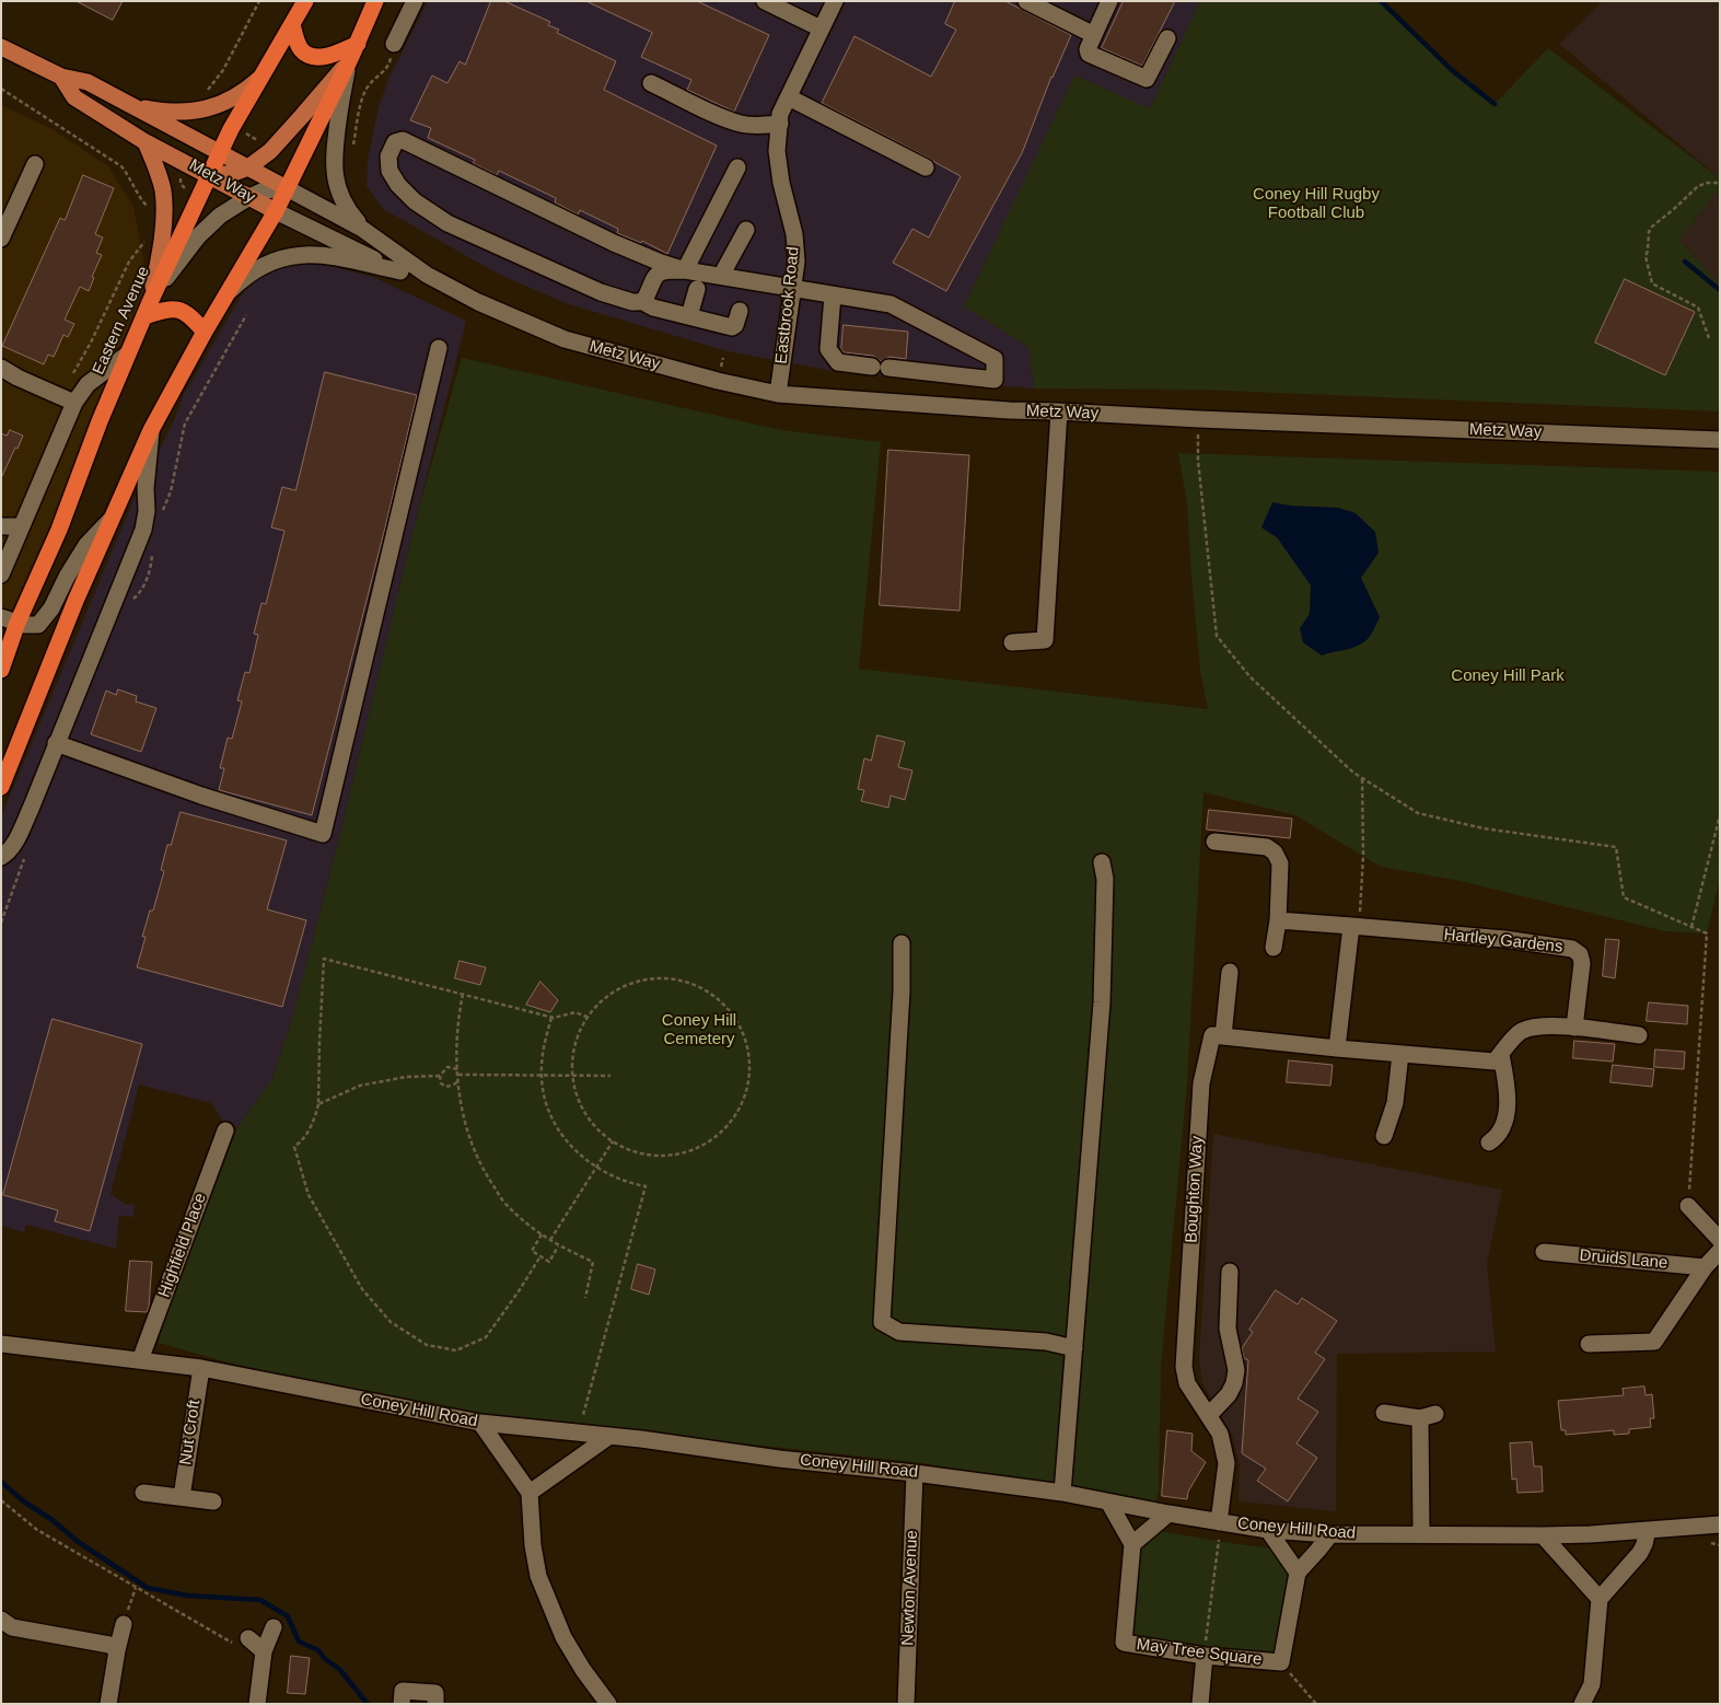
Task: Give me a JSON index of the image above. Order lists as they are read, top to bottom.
{
  "streets": {
    "highway": ["Eastern Avenue"],
    "main road": ["Metz Way"],
    "street": [
      "Eastbrook Road",
      "Hartley Gardens",
      "Boughton Way",
      "Highfield Place",
      "Druids Lane",
      "Coney Hill Road",
      "Nut Croft",
      "Newton Avenue",
      "May Tree Square"
    ]
  },
  "crossings": [
    ["Metz Way", "Eastbrook Road"],
    ["Metz Way", "Eastern Avenue"],
    ["Boughton Way", "Coney Hill Road"],
    ["Highfield Place", "Coney Hill Road"],
    ["Coney Hill Road", "Nut Croft"],
    ["Coney Hill Road", "Newton Avenue"]
  ],
  "parks": ["Coney Hill Rugby Football Club", "Coney Hill Park", "Coney Hill Cemetery"]
}
